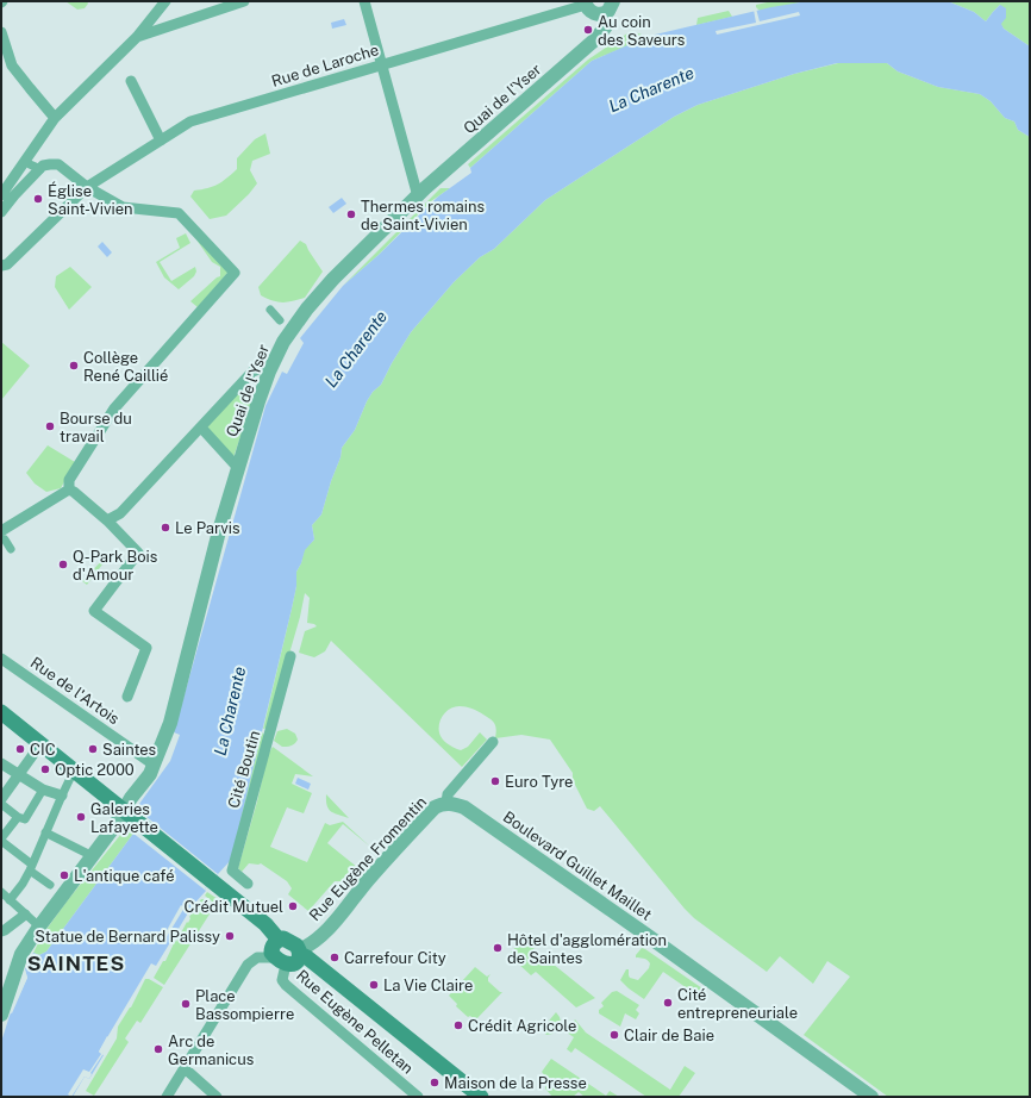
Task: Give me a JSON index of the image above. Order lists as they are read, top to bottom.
{
  "streets": {
    "street": [
      "Rue de Laroche",
      "Quai de l'Yser",
      "Rue de l'Artois",
      "Cité Boutin",
      "Rue Eugène Fromentin",
      "Boulevard Guillet Maillet",
      "Rue Eugène Pelletan"
    ]
  },
  "crossings": [
    ["Quai de l'Yser", "Rue de l'Artois"],
    ["Rue Eugène Fromentin", "Boulevard Guillet Maillet"],
    ["Rue Eugène Fromentin", "Rue Eugène Pelletan"]
  ],
  "districts": ["SAINTES"],
  "water": ["La Charente"],
  "places": [
    "Au coin des Saveurs",
    "Église Saint-Vivien",
    "Thermes romains de Saint-Vivien",
    "Collège René Caillié",
    "Bourse du travail",
    "Le Parvis",
    "Q-Park Bois d'Amour",
    "CIC",
    "Saintes",
    "Optic 2000",
    "Euro Tyre",
    "Galeries Lafayette",
    "L'antique café",
    "Crédit Mutuel",
    "Statue de Bernard Palissy",
    "Hôtel d'agglomération de Saintes",
    "Carrefour City",
    "La Vie Claire",
    "Cité entrepreneuriale",
    "Place Bassompierre",
    "Crédit Agricole",
    "Clair de Baie",
    "Arc de Germanicus",
    "Maison de la Presse"
  ]
}
